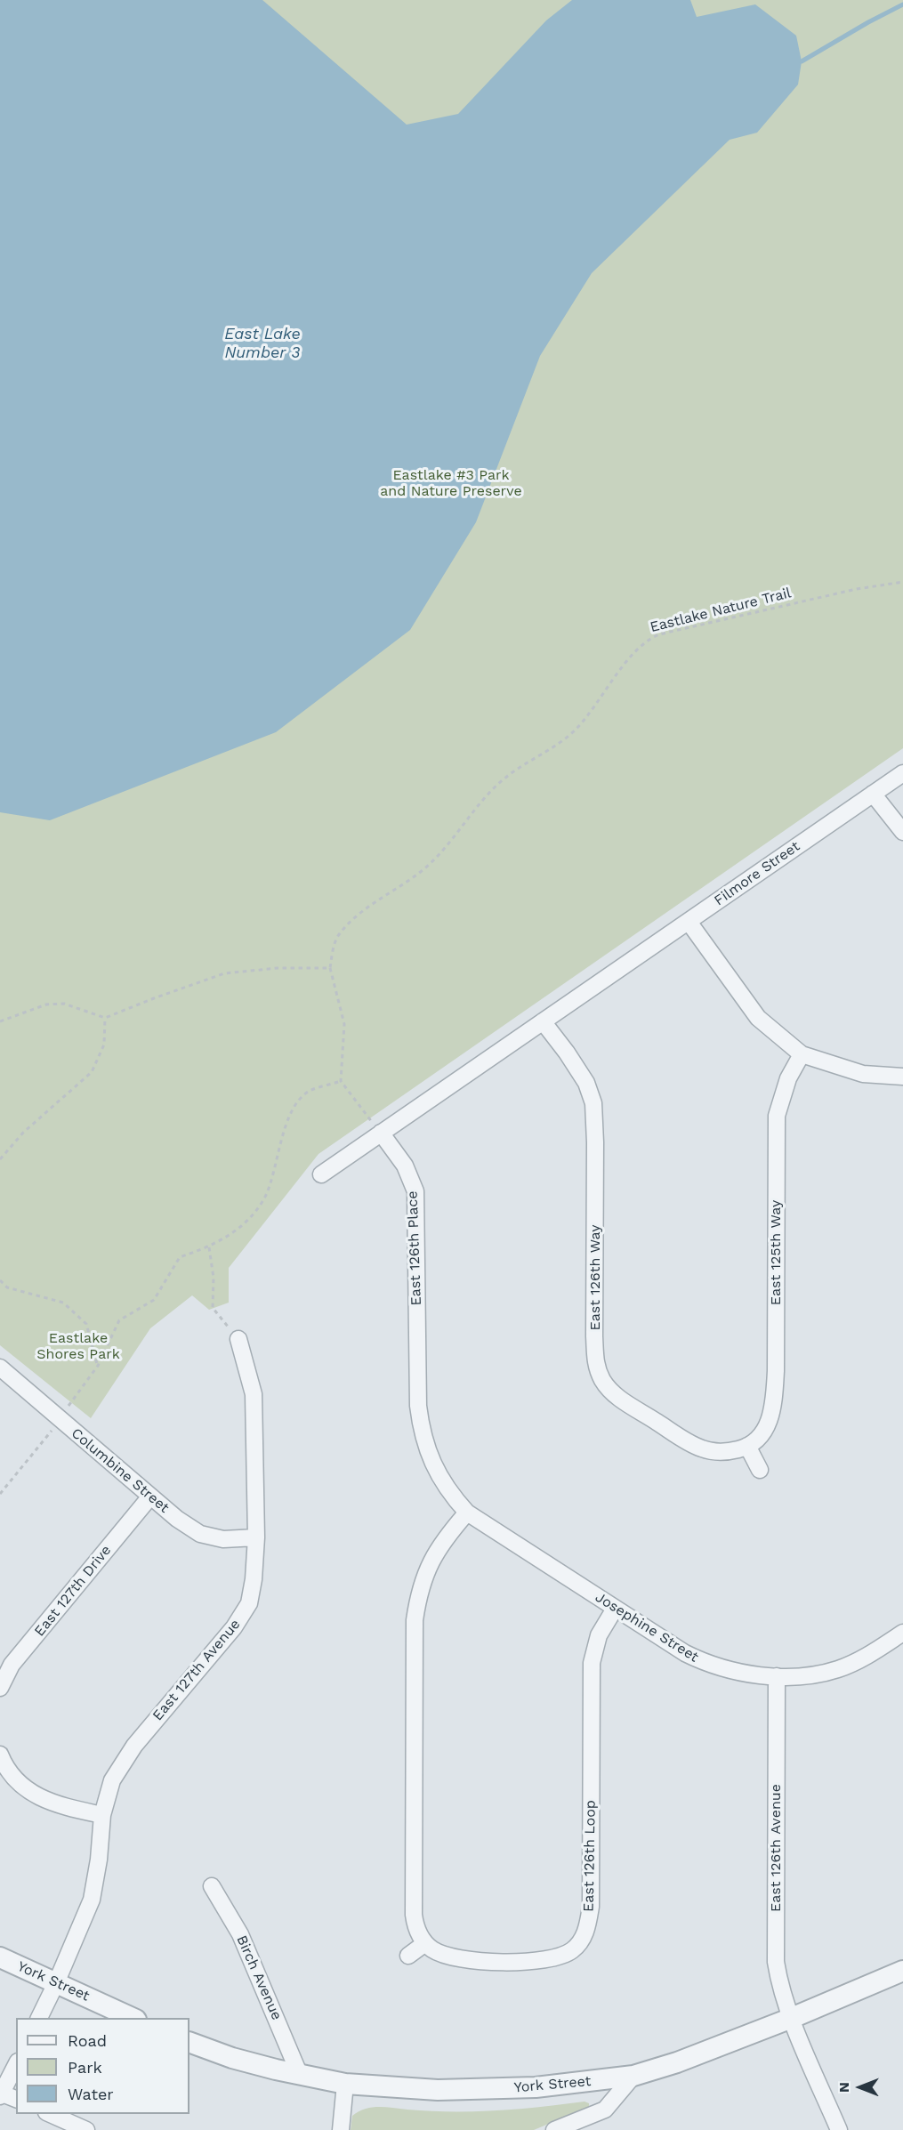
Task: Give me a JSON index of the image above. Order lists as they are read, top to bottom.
{
  "streets": {
    "street": [
      "Filmore Street",
      "East 126th Place",
      "East 125th Way",
      "East 126th Way",
      "Columbine Street",
      "East 127th Drive",
      "Josephine Street",
      "East 127th Avenue",
      "East 126th Avenue",
      "East 126th Loop",
      "Birch Avenue",
      "York Street"
    ],
    "path": ["Eastlake Nature Trail"]
  },
  "crossings": [
    ["Filmore Street", "East 126th Way"],
    ["East 126th Place", "Josephine Street"],
    ["East 125th Way", "East 126th Way"],
    ["Columbine Street", "East 127th Drive"],
    ["Columbine Street", "East 127th Avenue"],
    ["Josephine Street", "East 126th Avenue"],
    ["Josephine Street", "East 126th Loop"],
    ["East 127th Avenue", "York Street"],
    ["East 126th Avenue", "York Street"],
    ["Birch Avenue", "York Street"]
  ],
  "water": ["East Lake Number 3"],
  "parks": ["Eastlake #3 Park and Nature Preserve", "Eastlake Shores Park"],
  "legend": ["Road", "Park", "Water"],
  "north": "left"
}
